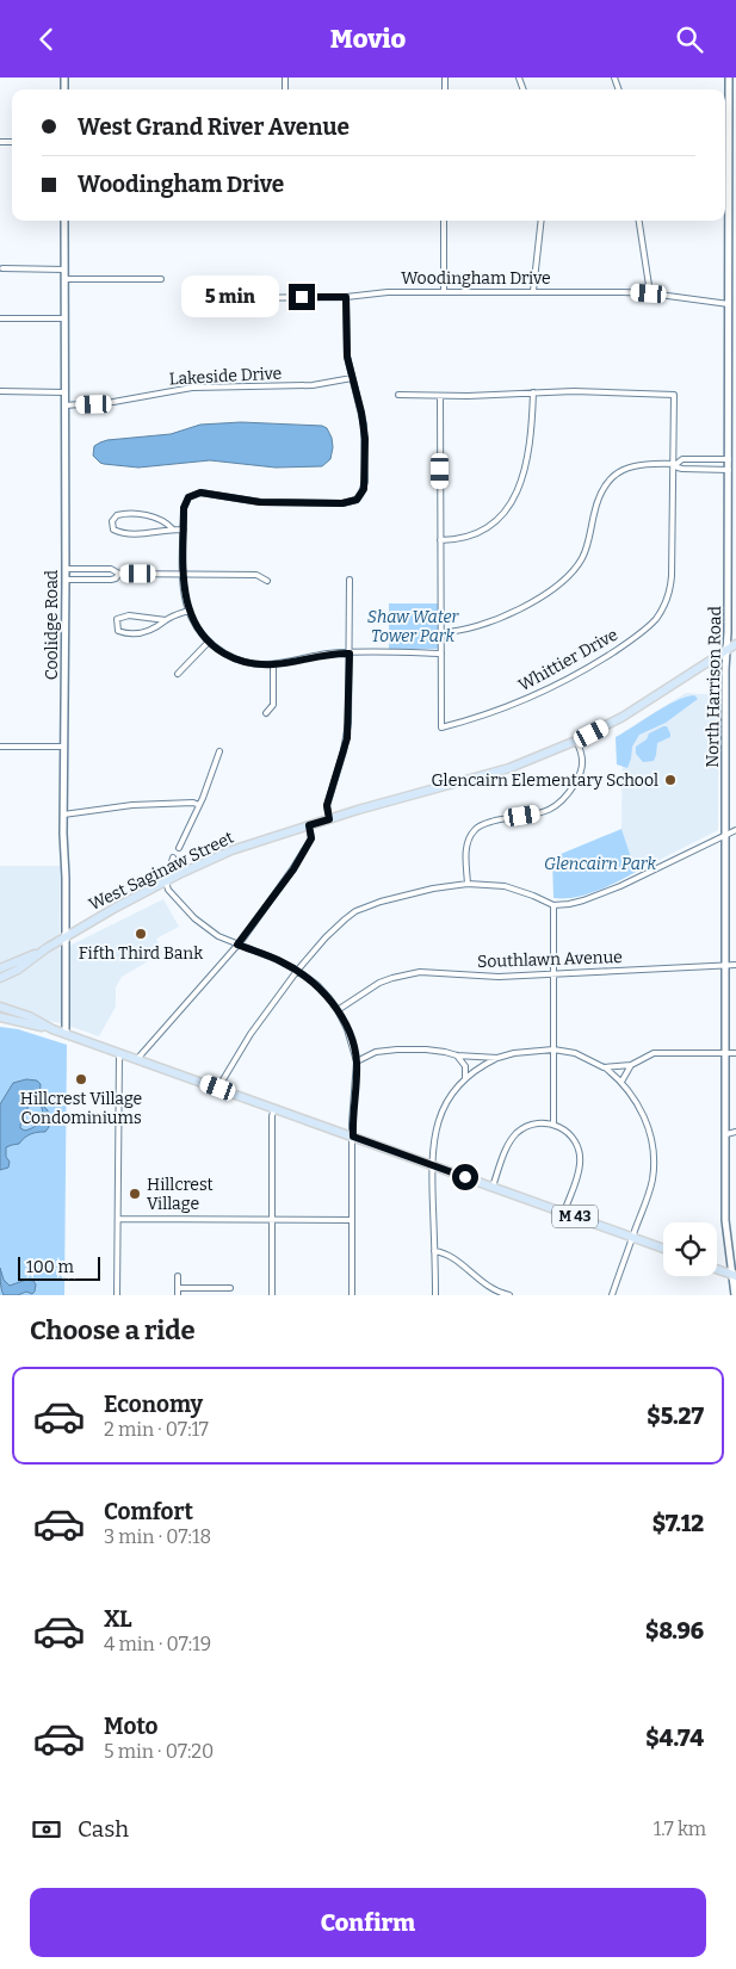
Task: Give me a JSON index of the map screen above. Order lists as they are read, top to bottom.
{
  "streets": {
    "main road": ["West Saginaw Street", "M 43"],
    "street": [
      "Woodingham Drive",
      "Lakeside Drive",
      "Coolidge Road",
      "Whittier Drive",
      "North Harrison Road",
      "Southlawn Avenue"
    ]
  },
  "crossings": [
    ["Woodingham Drive", "North Harrison Road"],
    ["Lakeside Drive", "Coolidge Road"],
    ["Coolidge Road", "West Saginaw Street"],
    ["Coolidge Road", "M 43"],
    ["North Harrison Road", "West Saginaw Street"],
    ["North Harrison Road", "Southlawn Avenue"]
  ],
  "parks": ["Shaw Water Tower Park", "Glencairn Park"],
  "places": [
    "Glencairn Elementary School",
    "Fifth Third Bank",
    "Hillcrest Village Condominiums",
    "Hillcrest Village"
  ],
  "scale_bar": "100 m",
  "page": {
    "header": "Movio",
    "banner": ["West Grand River Avenue", "Woodingham Drive"],
    "bubble": "5 min",
    "scale": "100 m",
    "heading": "Choose a ride",
    "list": [
      {
        "name": "Economy",
        "note": "2 min · 07:17",
        "value": "$5.27"
      },
      {
        "name": "Comfort",
        "note": "3 min · 07:18",
        "value": "$7.12"
      },
      {
        "name": "XL",
        "note": "4 min · 07:19",
        "value": "$8.96"
      },
      {
        "name": "Moto",
        "note": "5 min · 07:20",
        "value": "$4.74"
      }
    ],
    "pay": ["Cash", "1.7 km"],
    "buttons": "Confirm"
  }
}
